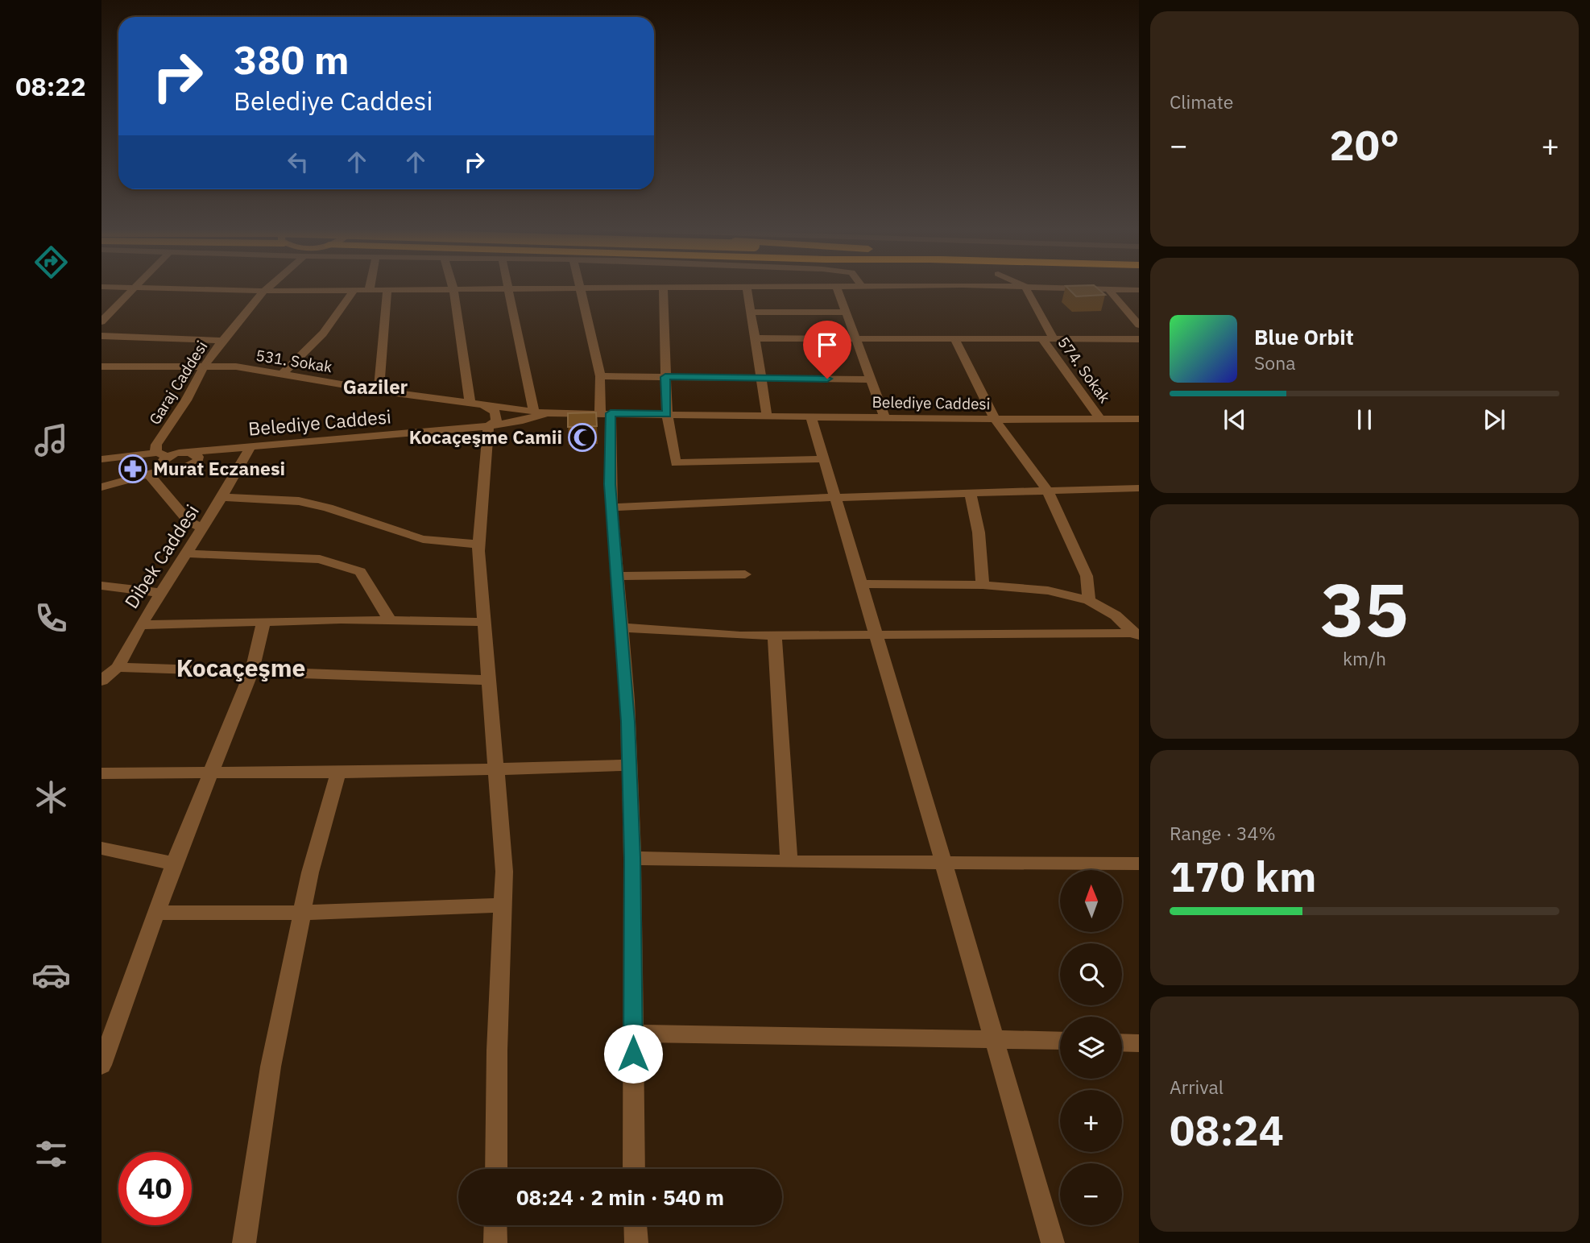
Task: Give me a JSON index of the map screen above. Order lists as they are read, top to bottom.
{
  "streets": {
    "street": [
      "531. Sokak",
      "574. Sokak",
      "Garaj Caddesi",
      "Belediye Caddesi",
      "Dibek Caddesi"
    ]
  },
  "crossings": [
    ["531. Sokak", "Garaj Caddesi"],
    ["531. Sokak", "Belediye Caddesi"],
    ["574. Sokak", "Belediye Caddesi"],
    ["Garaj Caddesi", "Belediye Caddesi"],
    ["Belediye Caddesi", "Dibek Caddesi"]
  ],
  "districts": ["Gaziler", "Kocaçeşme"],
  "places": {
    "mosque": ["Kocaçeşme Camii"],
    "pharmacy": ["Murat Eczanesi"]
  },
  "north": "top",
  "page": {
    "tabs": "08:22",
    "tile": [
      "Climate",
      ["35", "km/h"],
      ["Range · 34%", "170 km"],
      ["Arrival", "08:24"]
    ],
    "turn": ["380 m", "Belediye Caddesi"],
    "heat": ["−", "20°", "+"],
    "song": ["Blue Orbit", "Sona"],
    "map_buttons": ["+", "−"],
    "limit": "40",
    "trip": "08:24 · 2 min · 540 m"
  }
}
